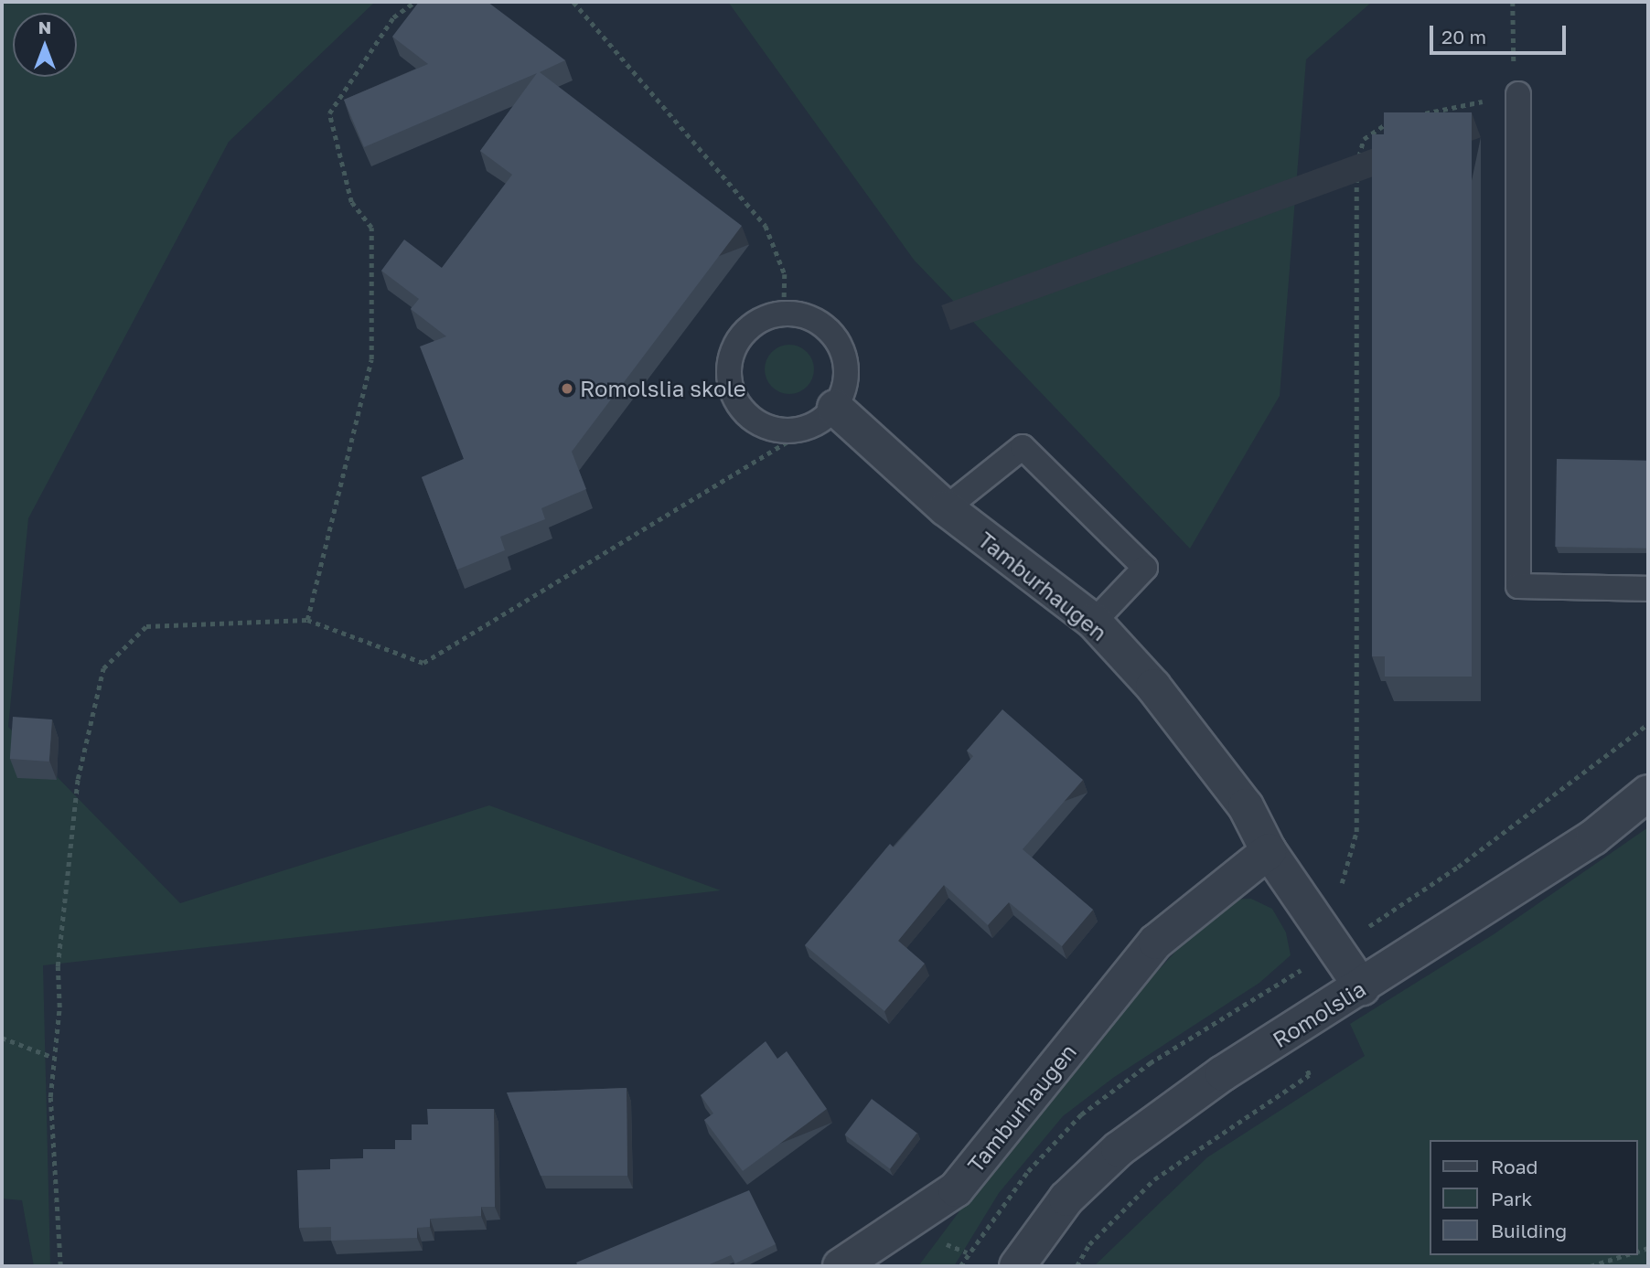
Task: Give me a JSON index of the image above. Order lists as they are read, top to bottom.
{
  "streets": {
    "street": ["Tamburhaugen", "Romolslia"]
  },
  "crossings": [
    ["Tamburhaugen", "Romolslia"]
  ],
  "places": ["Romolslia skole"],
  "legend": ["Road", "Park", "Building"],
  "scale_bar": "20 m",
  "north": "top"
}
